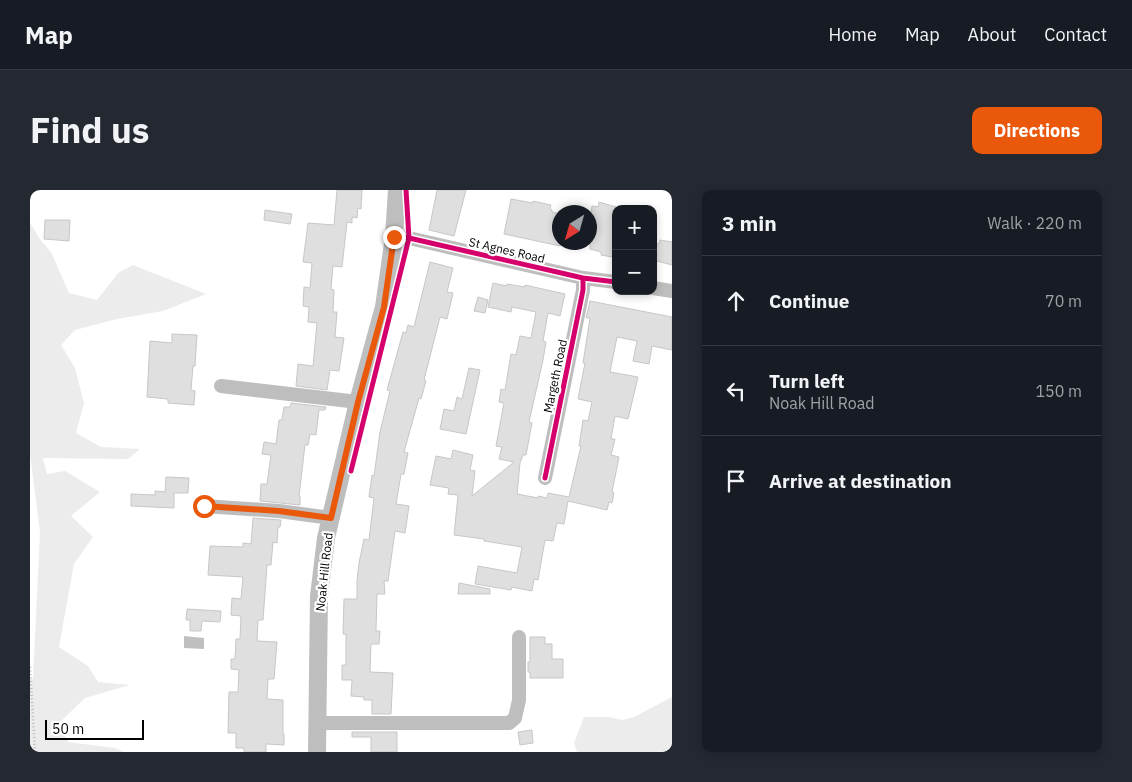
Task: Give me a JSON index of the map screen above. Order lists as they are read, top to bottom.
{
  "streets": {
    "main road": ["Noak Hill Road"],
    "street": ["St Agnes Road", "Margeth Road"]
  },
  "crossings": [
    ["St Agnes Road", "Margeth Road"],
    ["St Agnes Road", "Noak Hill Road"]
  ],
  "scale_bar": "50 m",
  "north": "bottom left",
  "page": {
    "header": "Map",
    "nav": [
      "Home",
      "Map",
      "About",
      "Contact"
    ],
    "title": "Find us",
    "buttons": "Directions",
    "heading": ["3 min", "Walk · 220 m"],
    "map_buttons": ["+", "−"],
    "list": [
      ["Continue", "70 m"],
      ["Turn left", "Noak Hill Road", "150 m"],
      "Arrive at destination"
    ],
    "scale": "50 m"
  }
}
